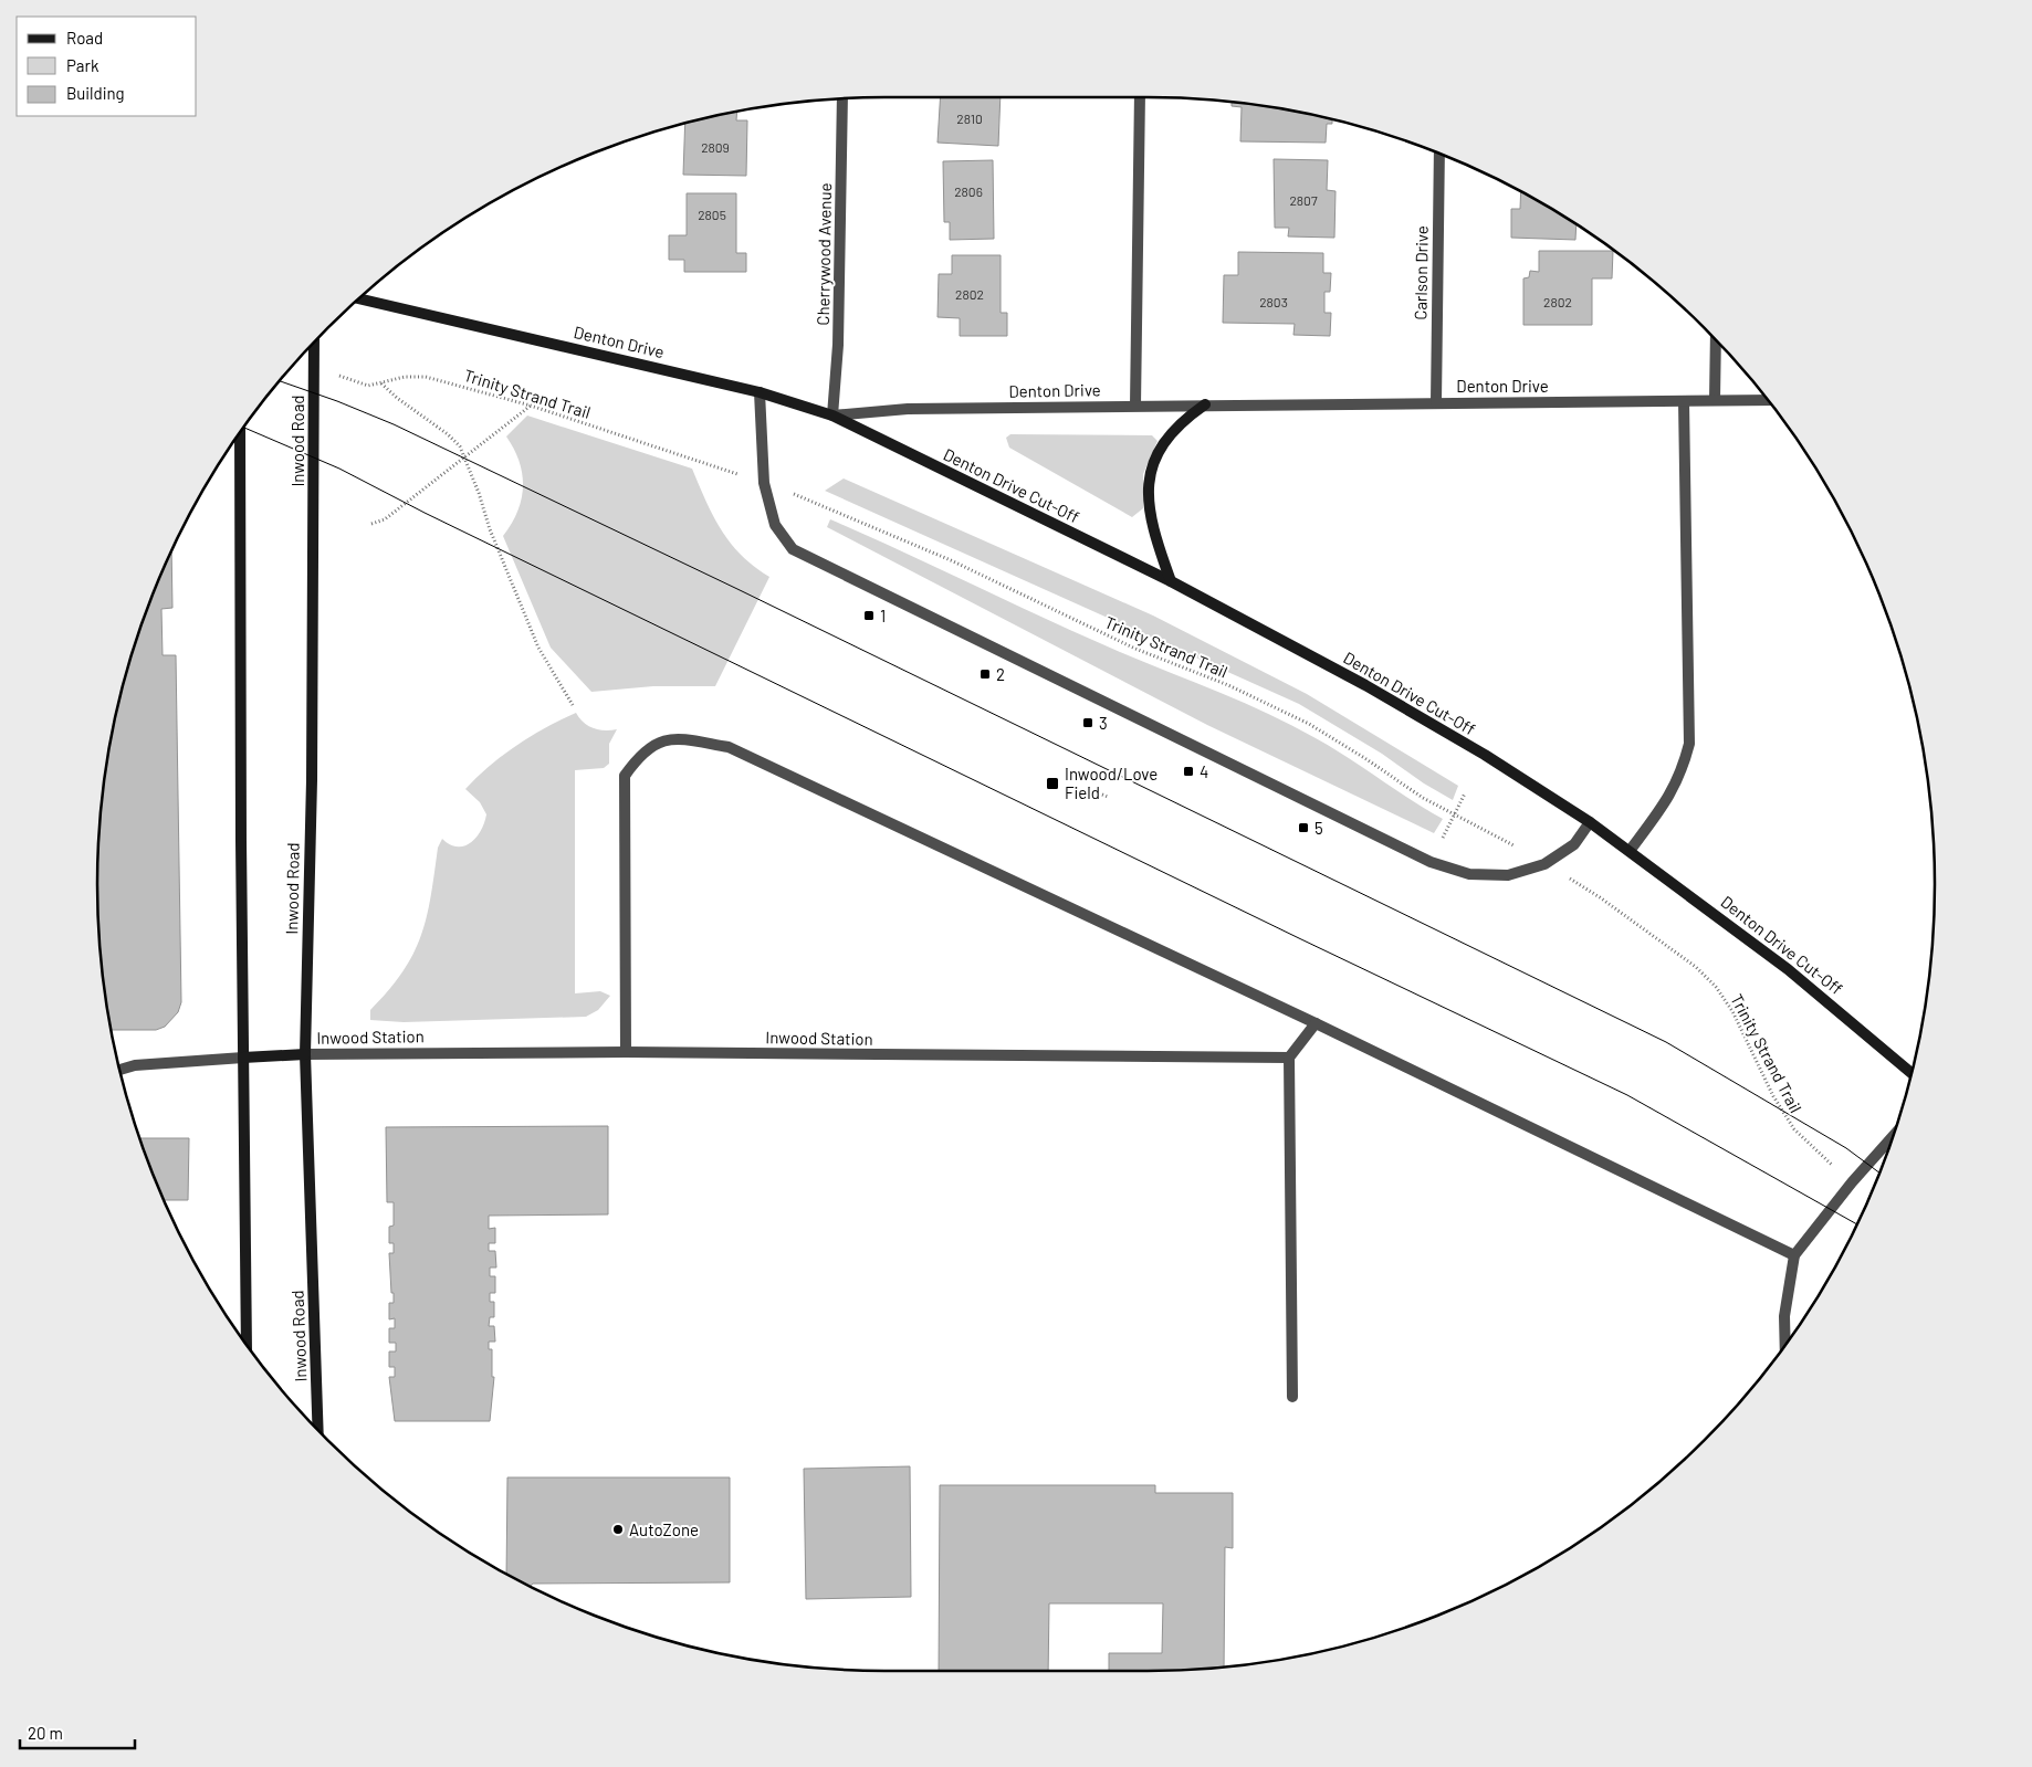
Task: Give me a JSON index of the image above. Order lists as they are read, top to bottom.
{
  "streets": {
    "main road": ["Denton Drive", "Inwood Road", "Denton Drive Cut-Off"],
    "street": ["Cherrywood Avenue", "Carlson Drive", "Inwood Station"],
    "path": ["Trinity Strand Trail"]
  },
  "crossings": [
    ["Cherrywood Avenue", "Denton Drive"],
    ["Cherrywood Avenue", "Denton Drive Cut-Off"],
    ["Carlson Drive", "Denton Drive"],
    ["Denton Drive", "Denton Drive Cut-Off"],
    ["Inwood Road", "Inwood Station"]
  ],
  "places": {
    "transit": [
      "1",
      "2",
      "3",
      "4",
      "Inwood/Love Field",
      "5"
    ],
    "other": ["AutoZone"]
  },
  "house_numbers": [
    "2810",
    "2809",
    "2806",
    "2807",
    "2805",
    "2802",
    "2803",
    "2802"
  ],
  "legend": ["Road", "Park", "Building"],
  "scale_bar": "20 m"
}
